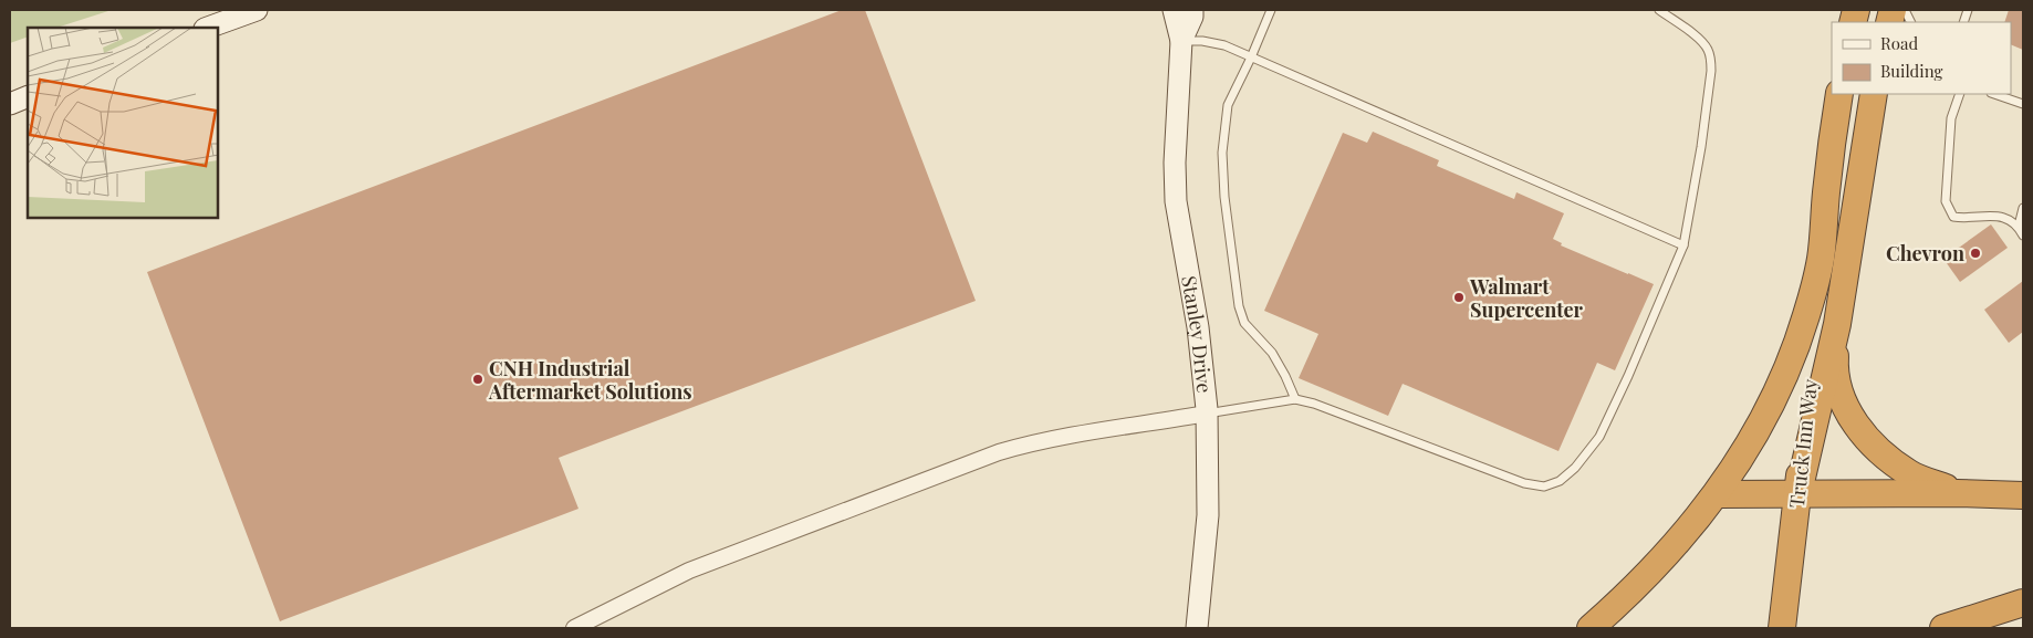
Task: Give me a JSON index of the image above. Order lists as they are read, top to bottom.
{
  "streets": {
    "highway": ["Truck Inn Way"],
    "street": ["Stanley Drive"]
  },
  "places": ["Chevron", "Walmart Supercenter", "CNH Industrial Aftermarket Solutions"],
  "legend": ["Road", "Building"]
}
